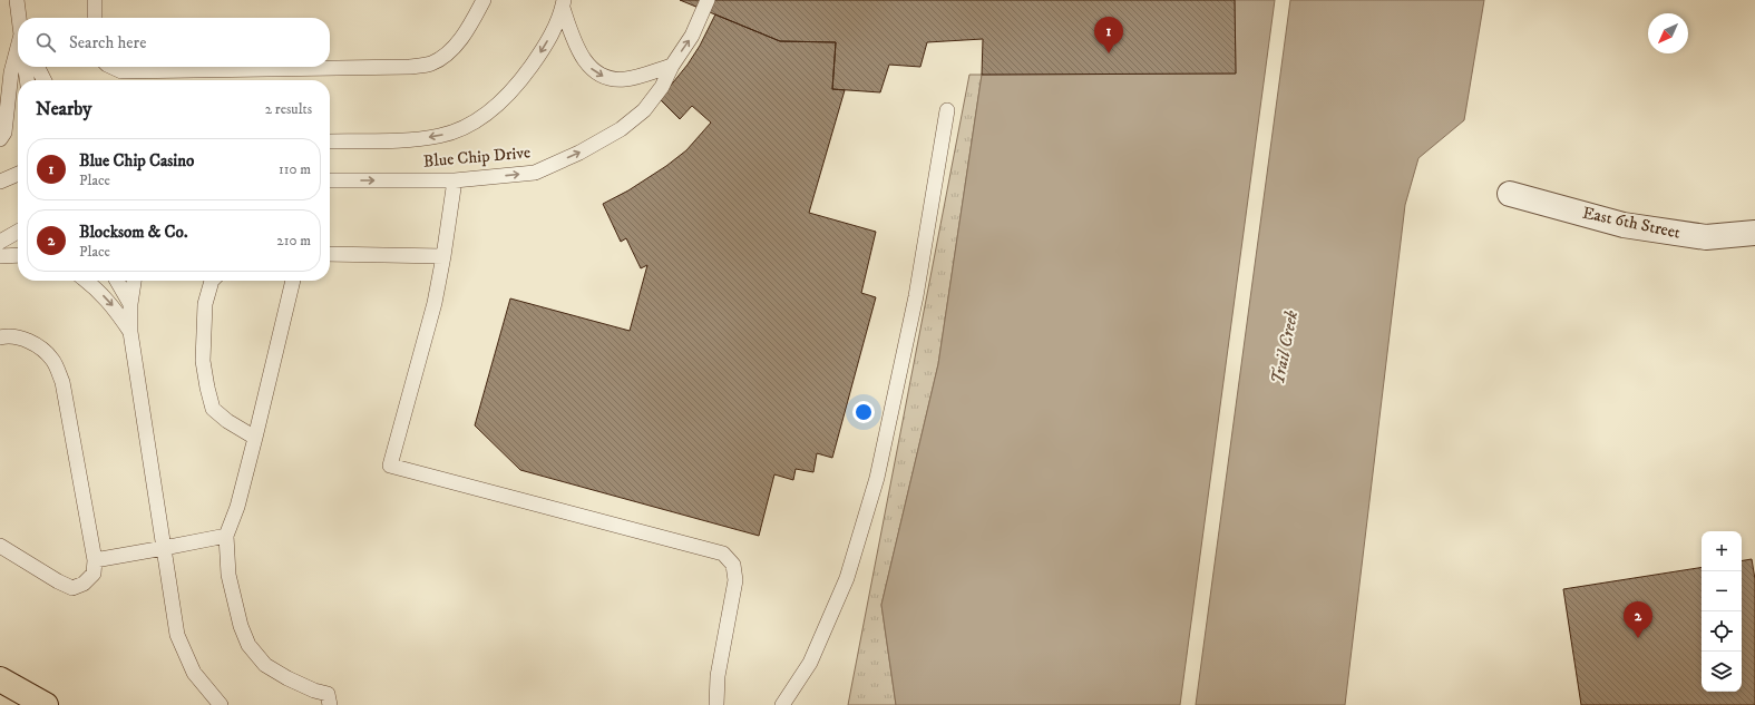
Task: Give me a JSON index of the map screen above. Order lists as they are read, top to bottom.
{
  "streets": {
    "street": ["East 6th Street"],
    "lane": ["Blue Chip Drive"]
  },
  "water": ["Trail Creek"],
  "north": "bottom left",
  "page": {
    "pins": ["1", "2"],
    "search": "Search here",
    "heading": ["Nearby", "2 results"],
    "list": [
      {
        "mark": "1",
        "name": "Blue Chip Casino",
        "note": "Place",
        "value": "110 m"
      },
      {
        "mark": "2",
        "name": "Blocksom & Co.",
        "note": "Place",
        "value": "210 m"
      }
    ],
    "map_buttons": ["+", "−"]
  }
}
